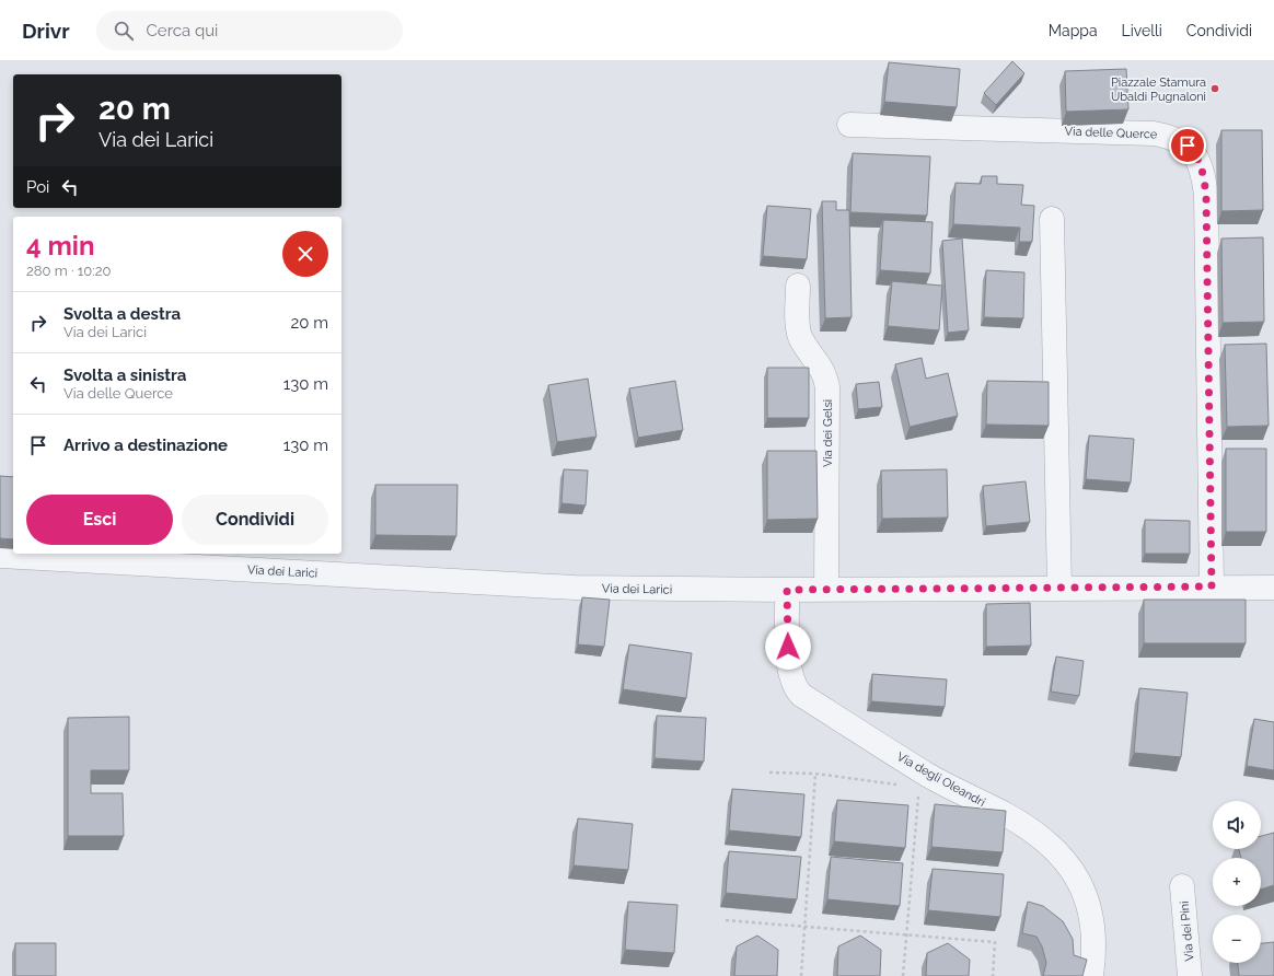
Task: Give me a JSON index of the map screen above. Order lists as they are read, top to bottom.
{
  "streets": {
    "street": [
      "Via delle Querce",
      "Via dei Gelsi",
      "Via dei Larici",
      "Via degli Oleandri",
      "Via dei Pini"
    ]
  },
  "crossings": [
    ["Via delle Querce", "Via dei Larici"],
    ["Via dei Gelsi", "Via dei Larici"],
    ["Via dei Larici", "Via degli Oleandri"]
  ],
  "places": ["Piazzale Stamura Ubaldi Pugnaloni"],
  "page": {
    "header": "Drivr",
    "search": "Cerca qui",
    "nav": ["Mappa", "Livelli", "Condividi"],
    "turn": ["20 m", "Via dei Larici"],
    "then": "Poi",
    "heading": ["4 min", "280 m · 10:20"],
    "list": [
      {
        "name": "Svolta a destra",
        "note": "Via dei Larici",
        "value": "20 m"
      },
      {
        "name": "Svolta a sinistra",
        "note": "Via delle Querce",
        "value": "130 m"
      },
      {
        "name": "Arrivo a destinazione",
        "value": "130 m"
      }
    ],
    "buttons": ["Esci", "Condividi"],
    "map_buttons": ["+", "−"]
  }
}
